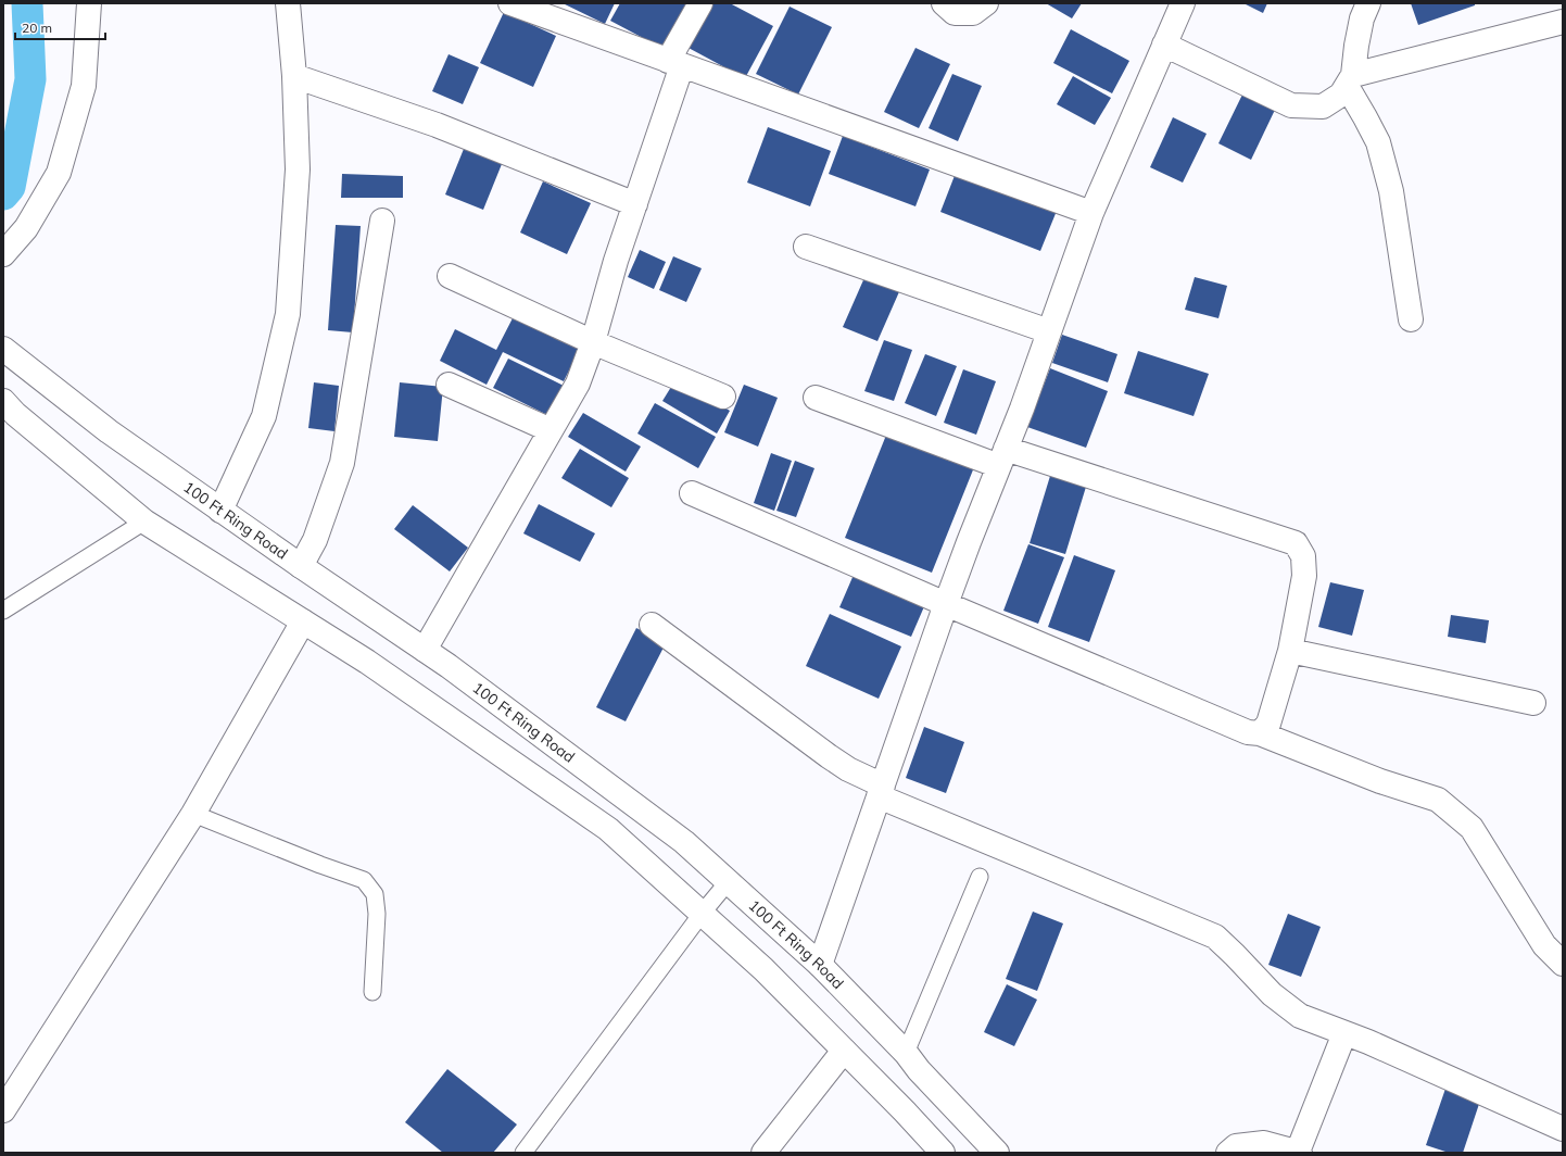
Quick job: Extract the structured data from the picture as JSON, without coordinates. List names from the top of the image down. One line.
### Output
{"streets":{"street":["100 Ft Ring Road"]},"scale_bar":"20 m"}
